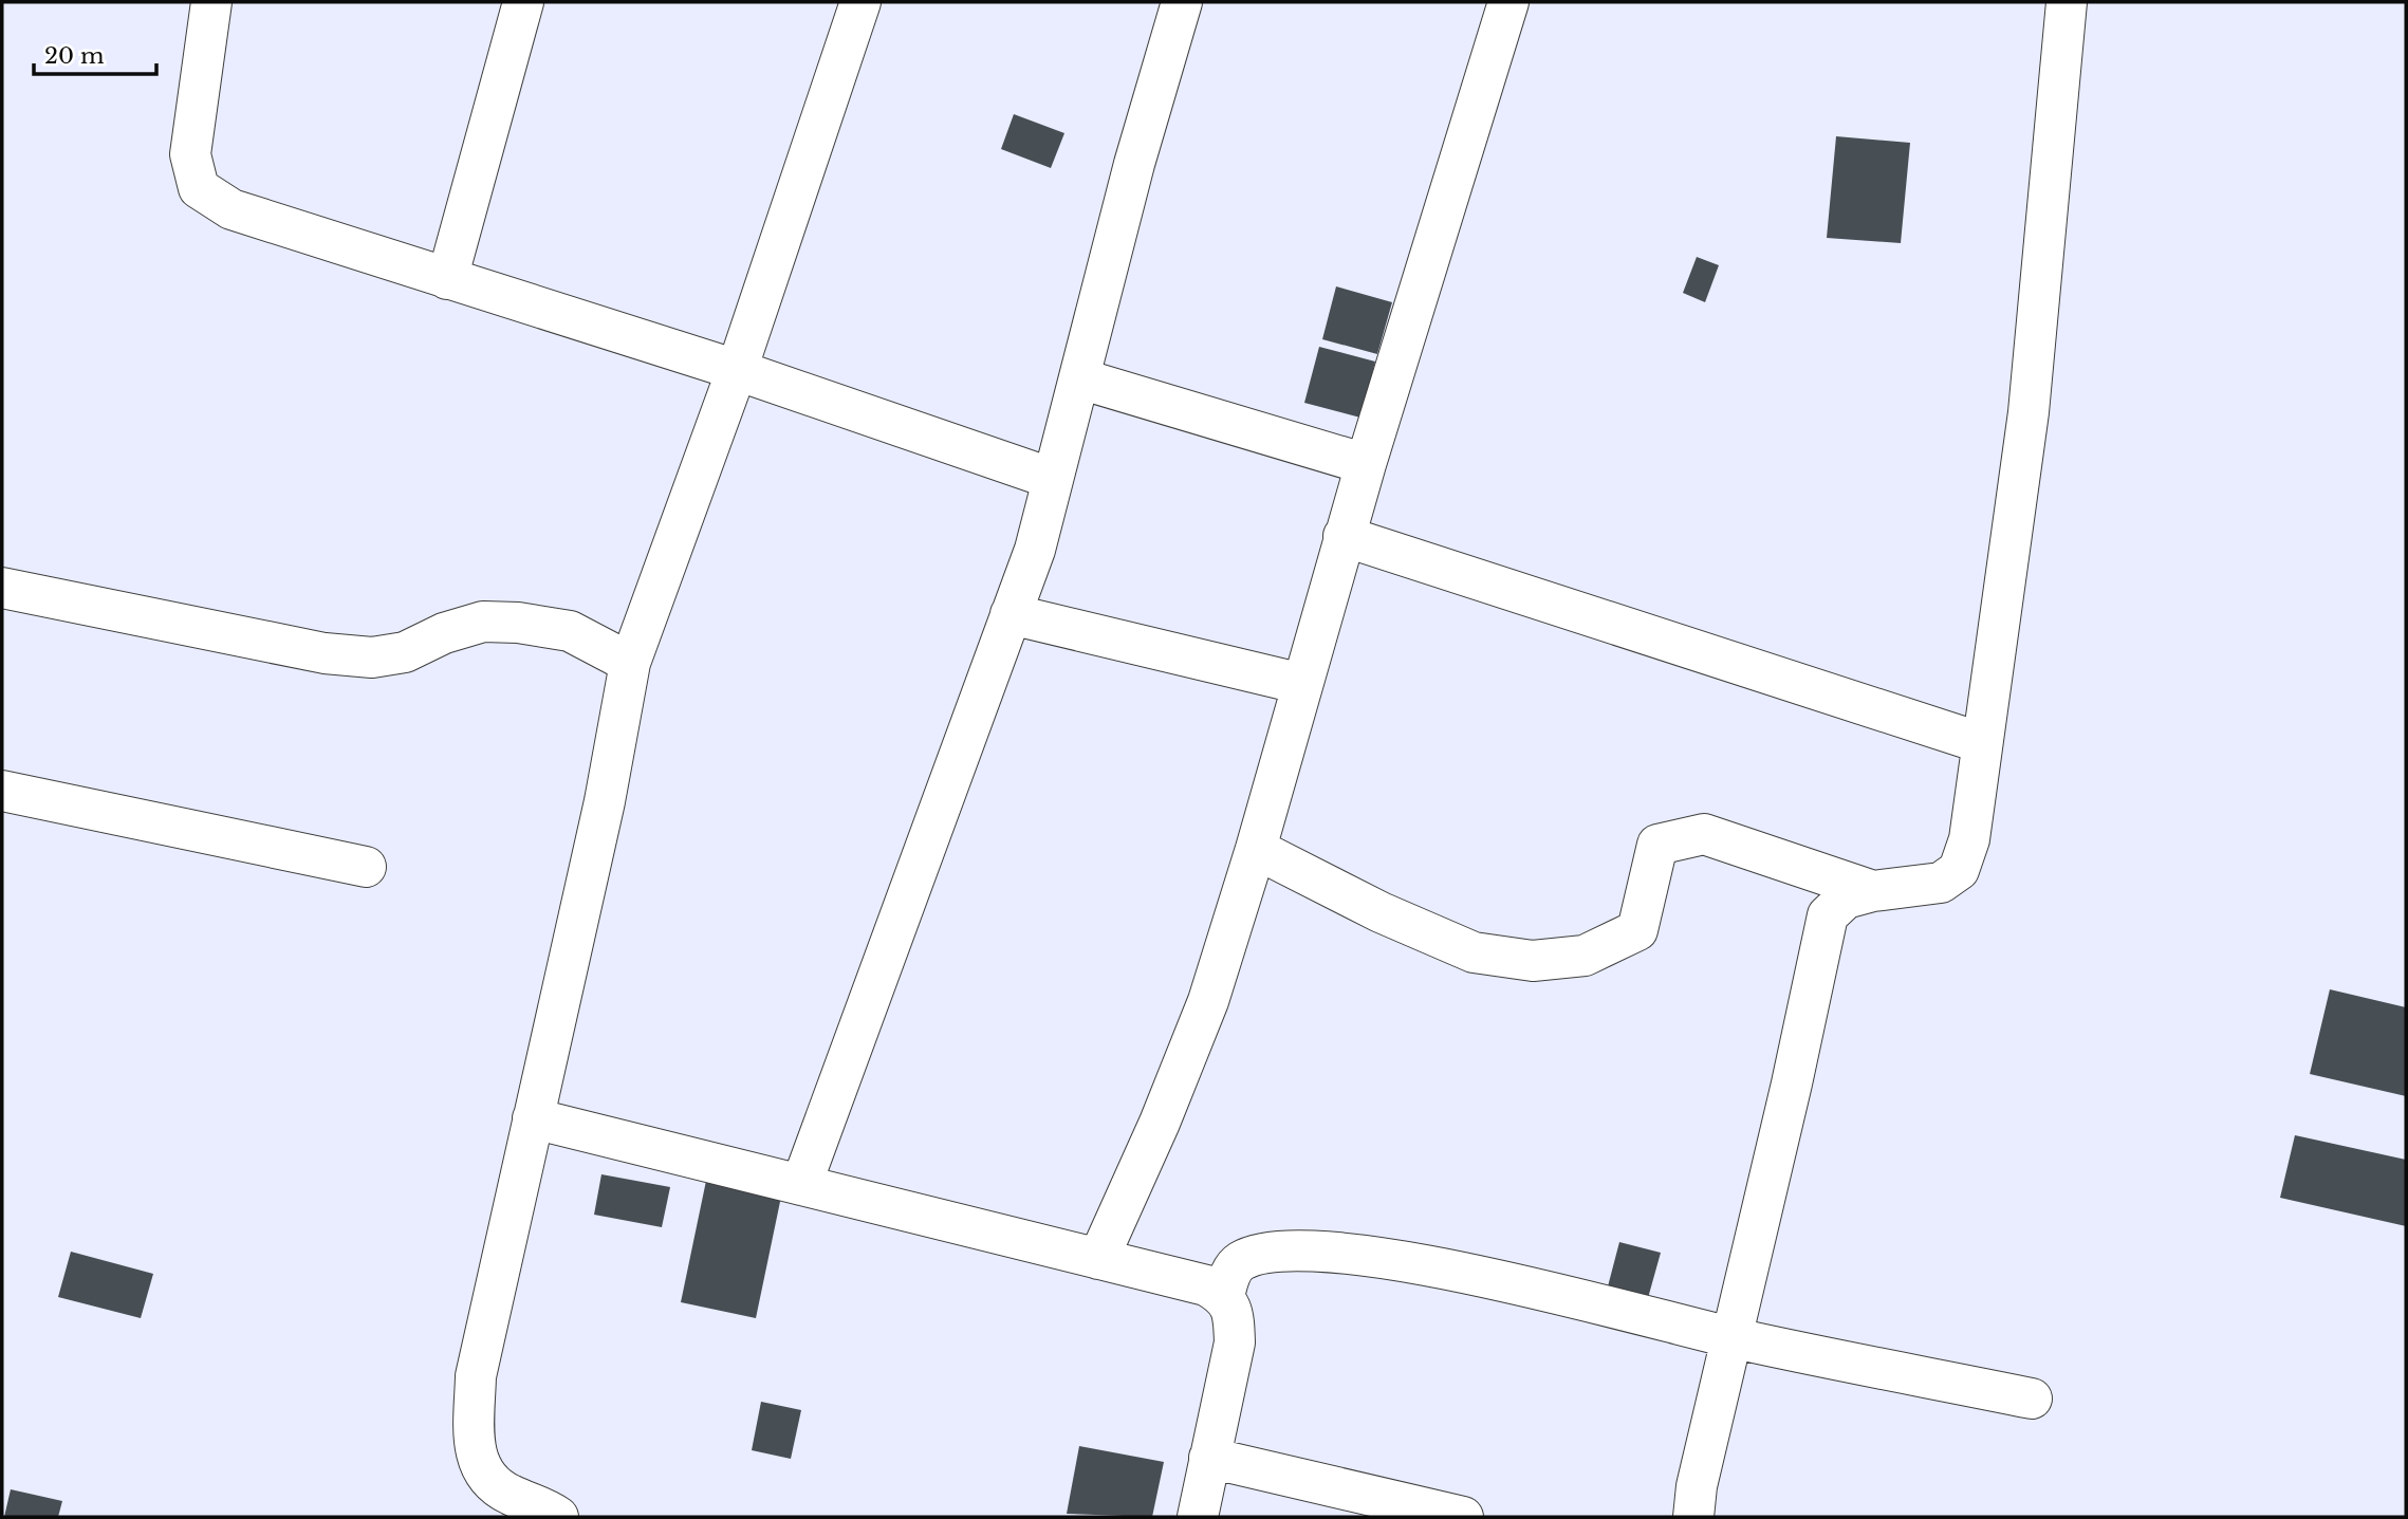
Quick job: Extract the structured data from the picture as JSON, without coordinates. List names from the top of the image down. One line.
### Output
{"scale_bar":"20 m"}
